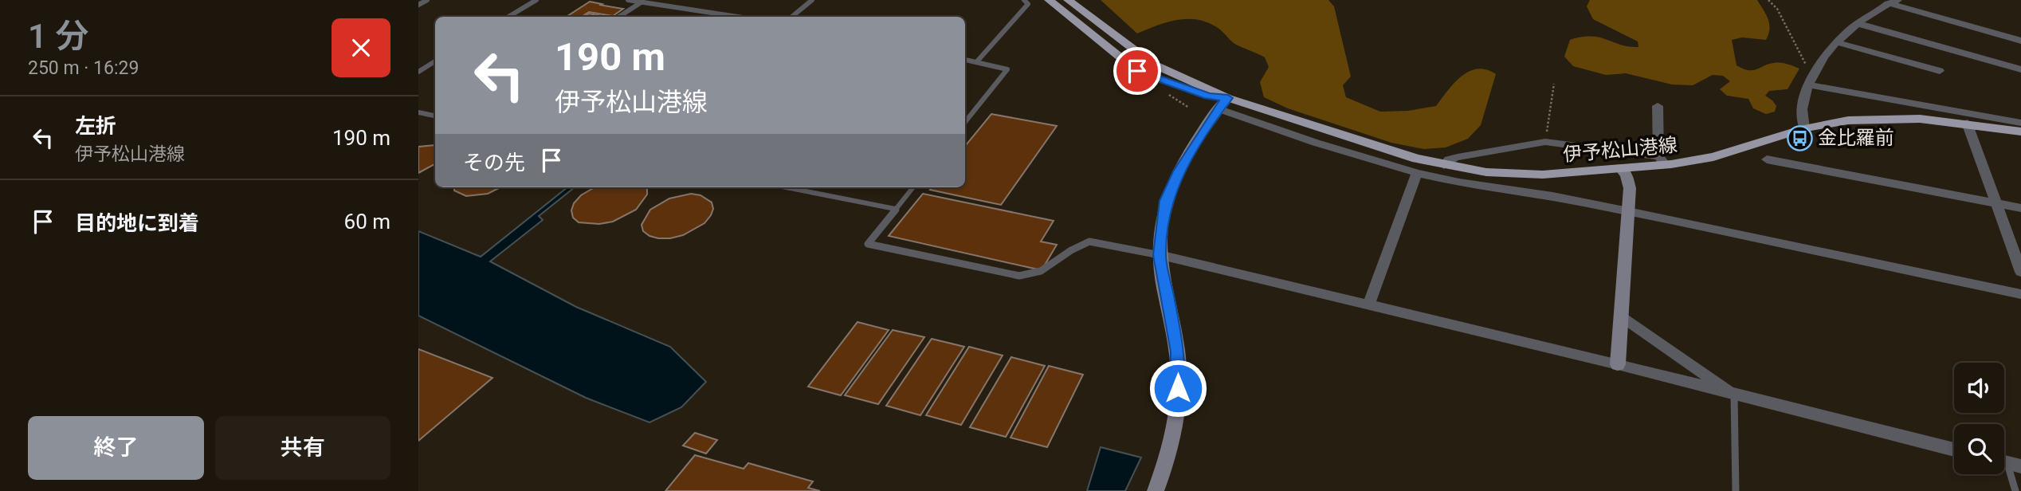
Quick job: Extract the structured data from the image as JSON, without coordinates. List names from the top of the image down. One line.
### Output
{"streets":{"main road":["伊予松山港線"]},"places":{"bus stop":["金比羅前"]},"page":{"heading":["1 分","250 m · 16:29"],"turn":["190 m","伊予松山港線"],"list":[{"name":"左折","note":"伊予松山港線","value":"190 m"},{"name":"目的地に到着","value":"60 m"}],"then":"その先","buttons":["終了","共有"]}}
